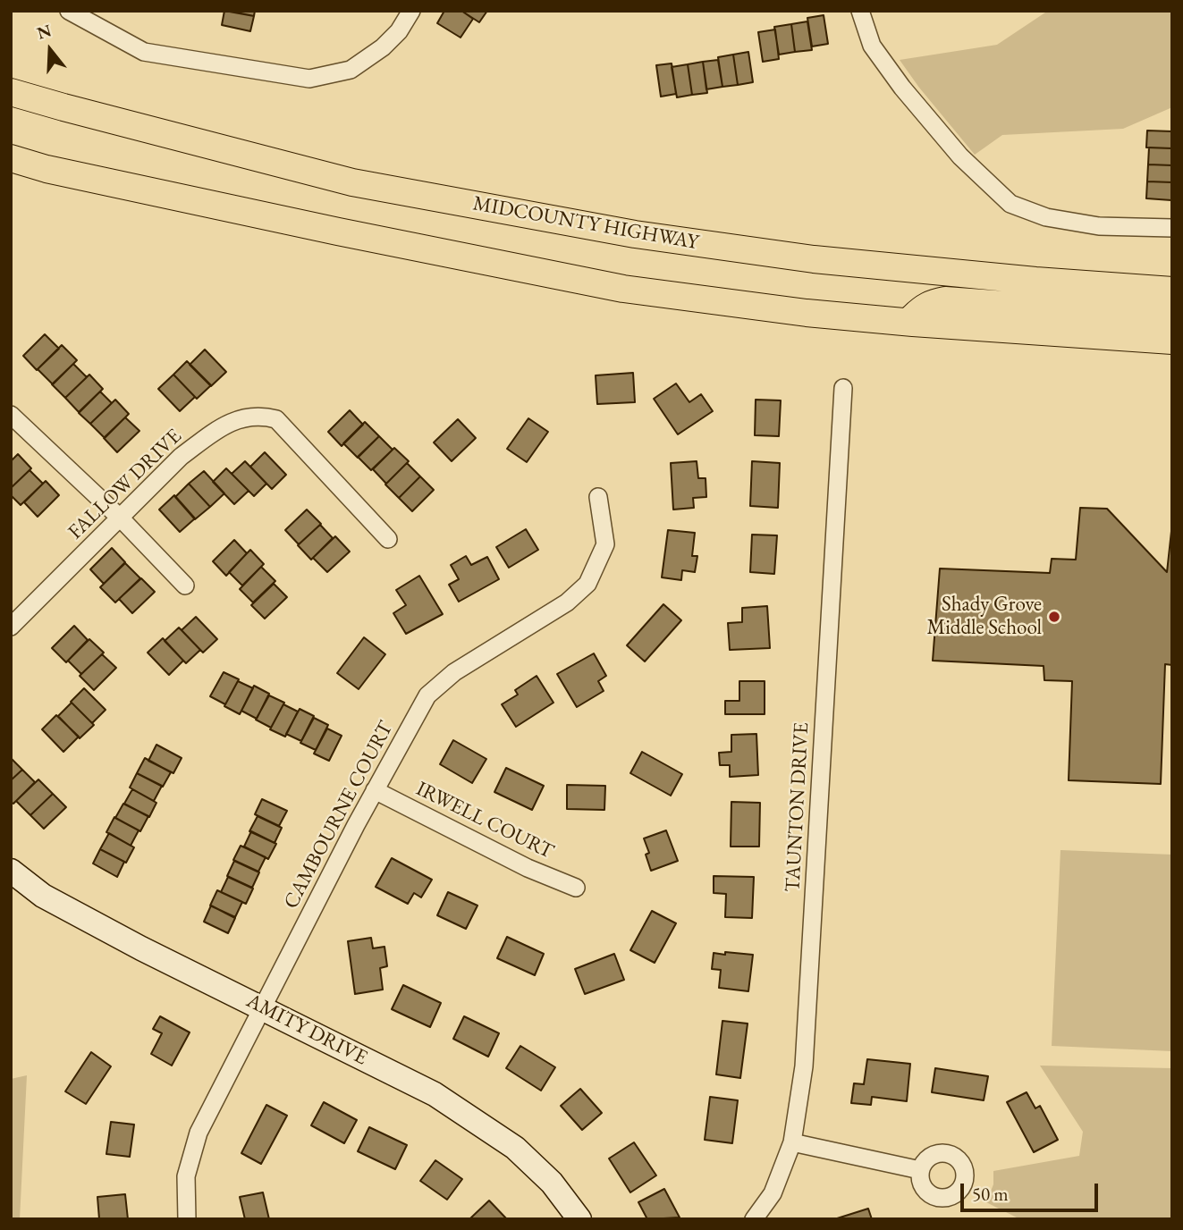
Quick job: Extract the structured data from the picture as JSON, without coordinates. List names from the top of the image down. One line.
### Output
{"streets":{"main road":["MIDCOUNTY HIGHWAY"],"street":["FALLOW DRIVE","TAUNTON DRIVE","CAMBOURNE COURT","IRWELL COURT","AMITY DRIVE"]},"crossings":[["CAMBOURNE COURT","IRWELL COURT"],["CAMBOURNE COURT","AMITY DRIVE"]],"places":["Shady Grove Middle School"],"scale_bar":"50 m","north":"top"}
